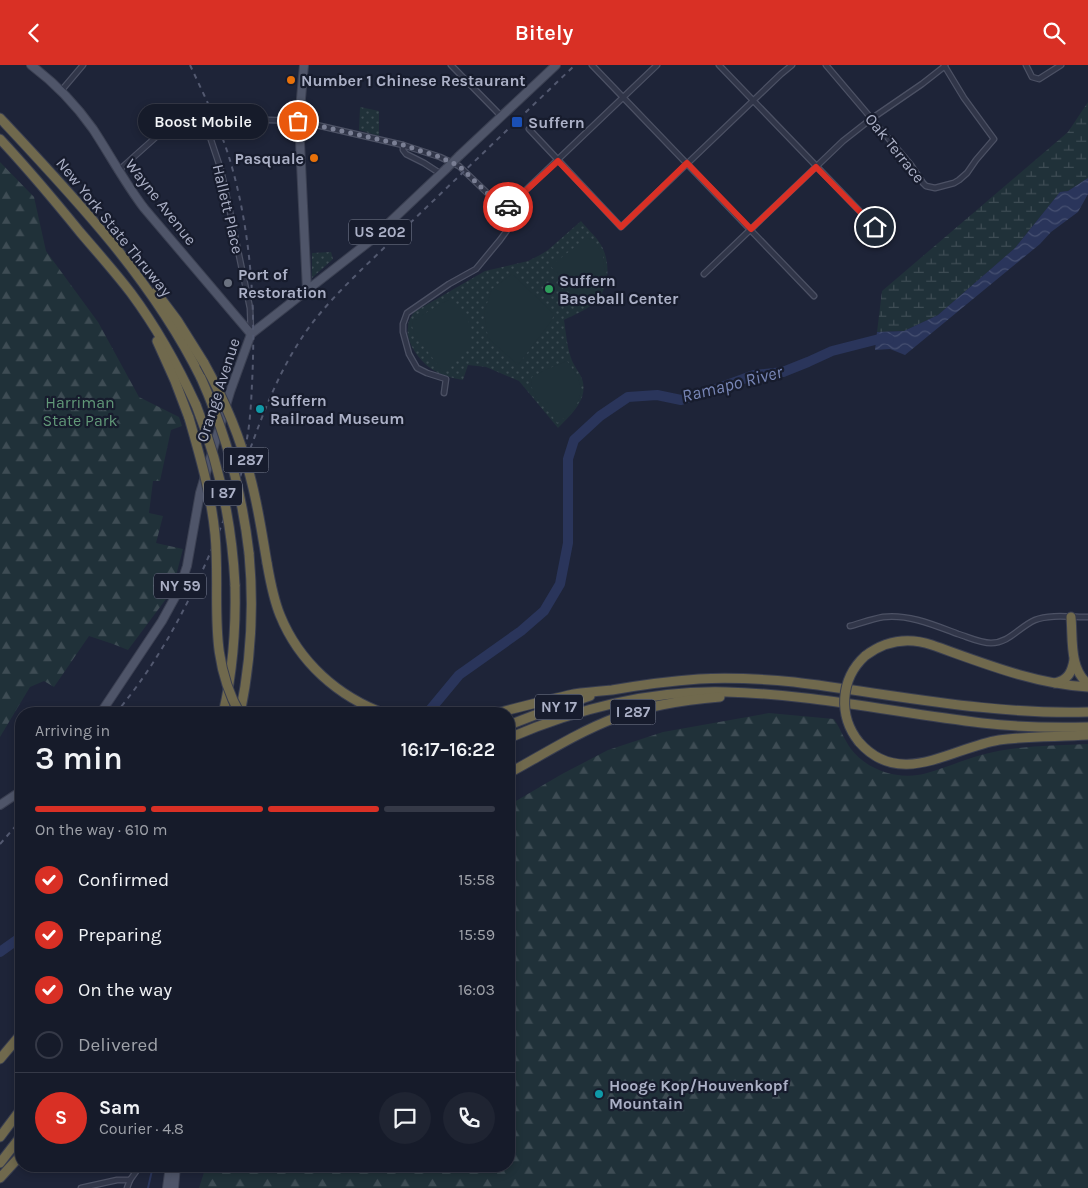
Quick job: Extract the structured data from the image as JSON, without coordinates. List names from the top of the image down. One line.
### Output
{"streets":{"highway":["New York State Thruway","I 287","I 87","NY 17"],"main road":["Wayne Avenue","US 202","Orange Avenue","NY 59"],"street":["Oak Terrace","Hallett Place"]},"crossings":[["Wayne Avenue","Hallett Place"],["Wayne Avenue","Orange Avenue"],["Hallett Place","Orange Avenue"],["New York State Thruway","I 287"],["I 287","NY 17"]],"water":["Ramapo River"],"parks":["Harriman State Park"],"places":{"other":["Number 1 Chinese Restaurant","Boost Mobile","Pasquale","Port of Restoration","Suffern Baseball Center","Suffern Railroad Museum","Hooge Kop/Houvenkopf Mountain"],"transit":["Suffern"]},"page":{"header":"Bitely","bubble":"Boost Mobile","heading":["3 min","Arriving in","16:17–16:22"],"panel":["Sam","Courier · 4.8"],"bar":"On the way · 610 m","list":[["Confirmed","15:58"],["Preparing","15:59"],["On the way","16:03"],"Delivered"],"round":"S"}}
